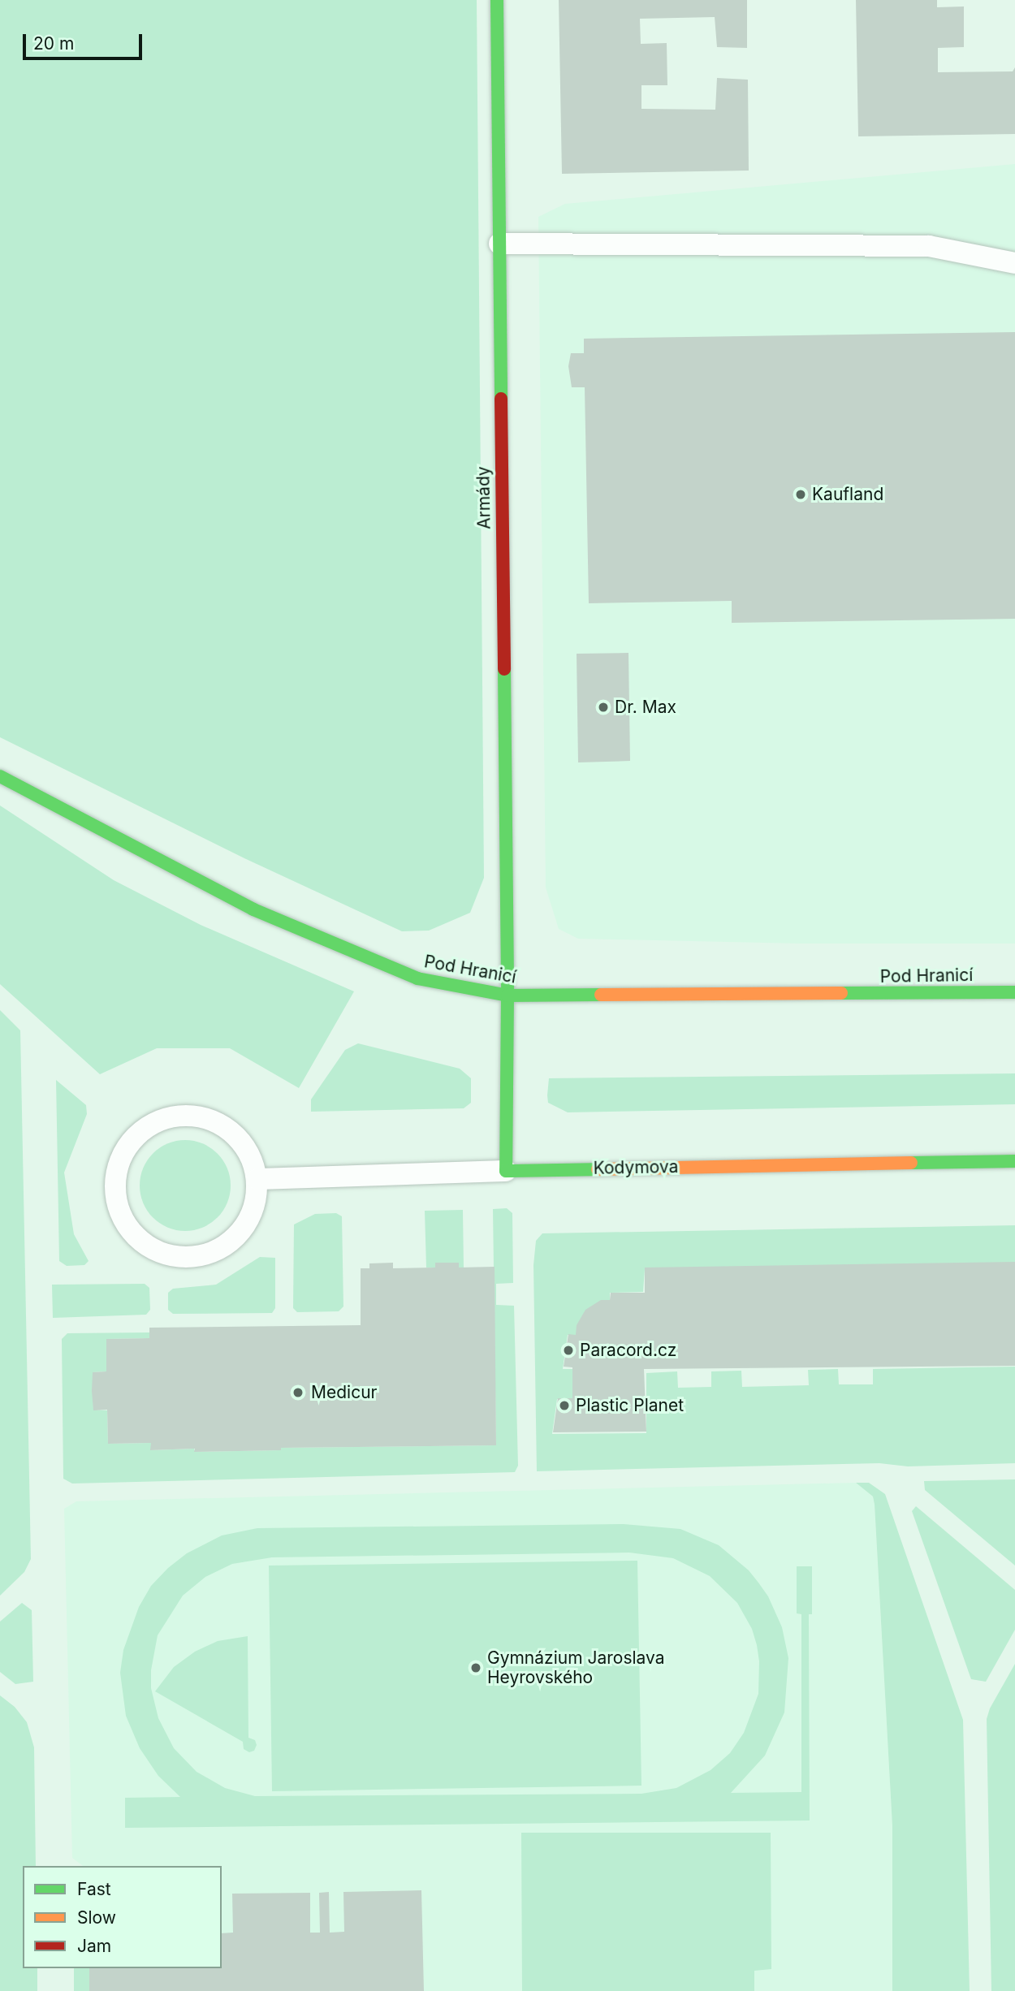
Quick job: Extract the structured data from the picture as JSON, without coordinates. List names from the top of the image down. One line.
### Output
{"streets":{"street":["Armády","Pod Hranicí","Kodymova"]},"crossings":[["Armády","Pod Hranicí"],["Armády","Kodymova"]],"places":["Kaufland","Dr. Max","Paracord.cz","Medicur","Plastic Planet","Gymnázium Jaroslava Heyrovského"],"legend":["Fast","Slow","Jam"],"scale_bar":"20 m"}
